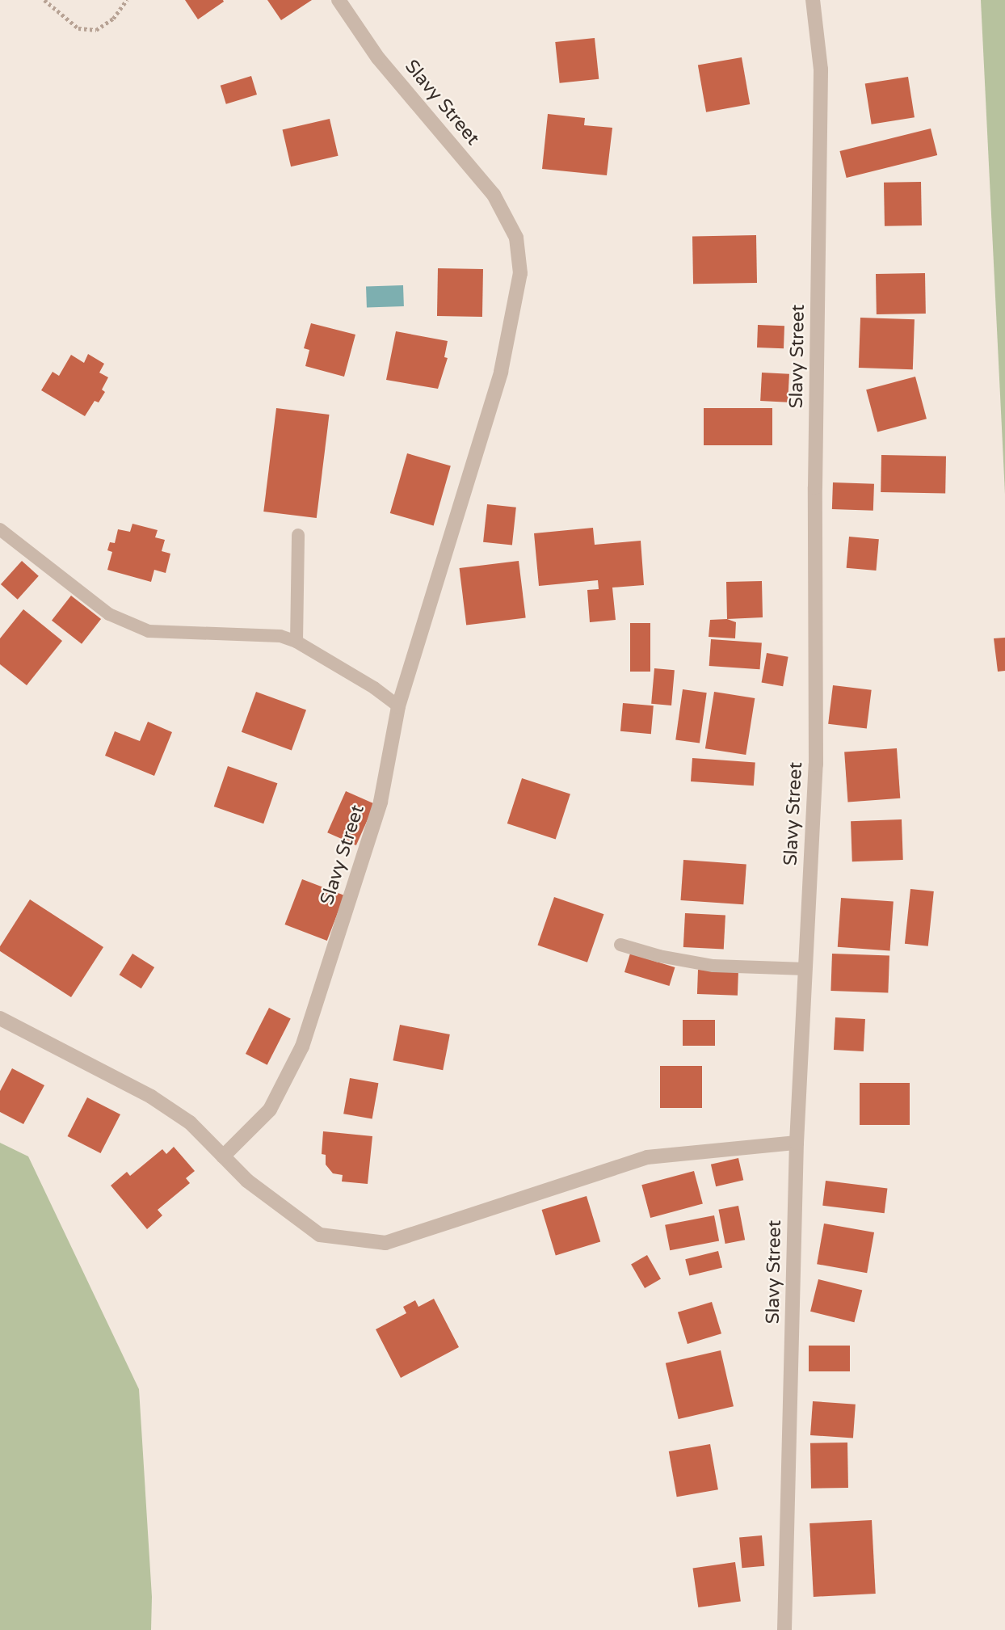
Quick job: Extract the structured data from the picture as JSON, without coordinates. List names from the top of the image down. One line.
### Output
{"streets":{"street":["Slavy Street"]}}
